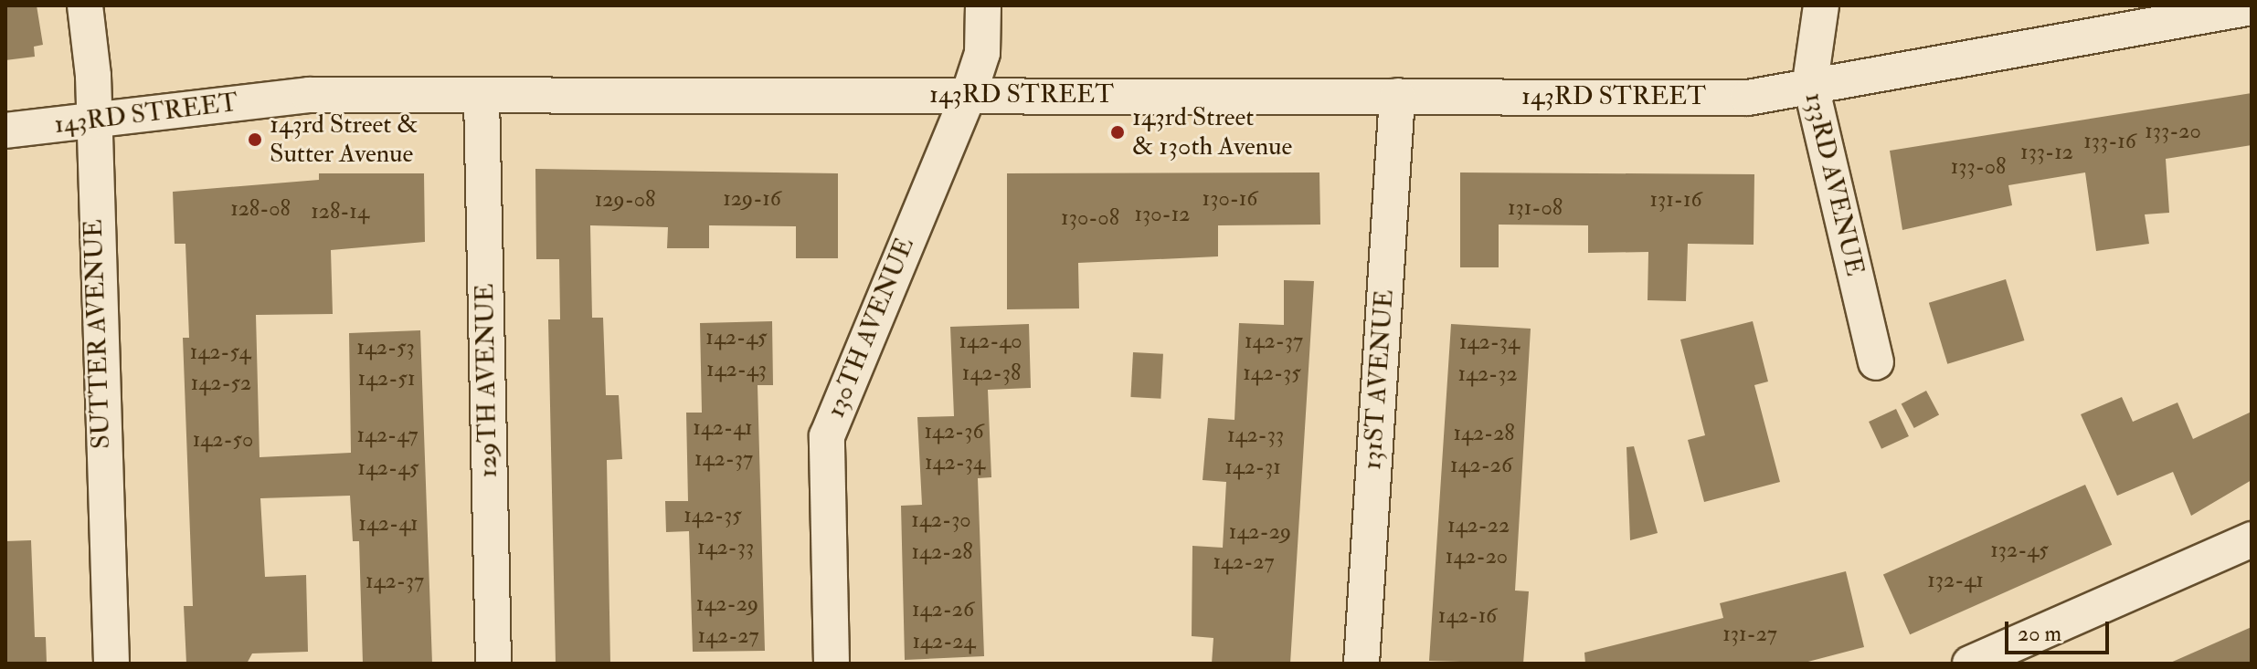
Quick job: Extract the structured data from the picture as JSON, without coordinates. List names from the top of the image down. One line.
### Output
{"streets":{"street":["143RD STREET","133RD AVENUE","130TH AVENUE","SUTTER AVENUE","131ST AVENUE","129TH AVENUE"]},"crossings":[["143RD STREET","133RD AVENUE"],["143RD STREET","130TH AVENUE"],["143RD STREET","SUTTER AVENUE"],["143RD STREET","131ST AVENUE"],["143RD STREET","129TH AVENUE"]],"places":["143rd Street & 130th Avenue","143rd Street & Sutter Avenue"],"house_numbers":["133-20","133-16","133-12","133-08","129-16","130-16","129-08","131-16","131-08","128-08","128-14","130-12","130-08","142-45","142-40","142-37","142-34","142-53","142-54","142-43","142-38","142-35","142-32","142-51","142-52","142-41","142-36","142-28","142-47","142-33","142-50","142-37","142-34","142-26","142-31","142-45","142-35","142-30","142-41","142-22","142-29","142-33","132-45","142-28","142-20","142-27","132-41","142-37","142-29","142-26","142-16","131-27","142-27","142-24"],"scale_bar":"20 m"}
